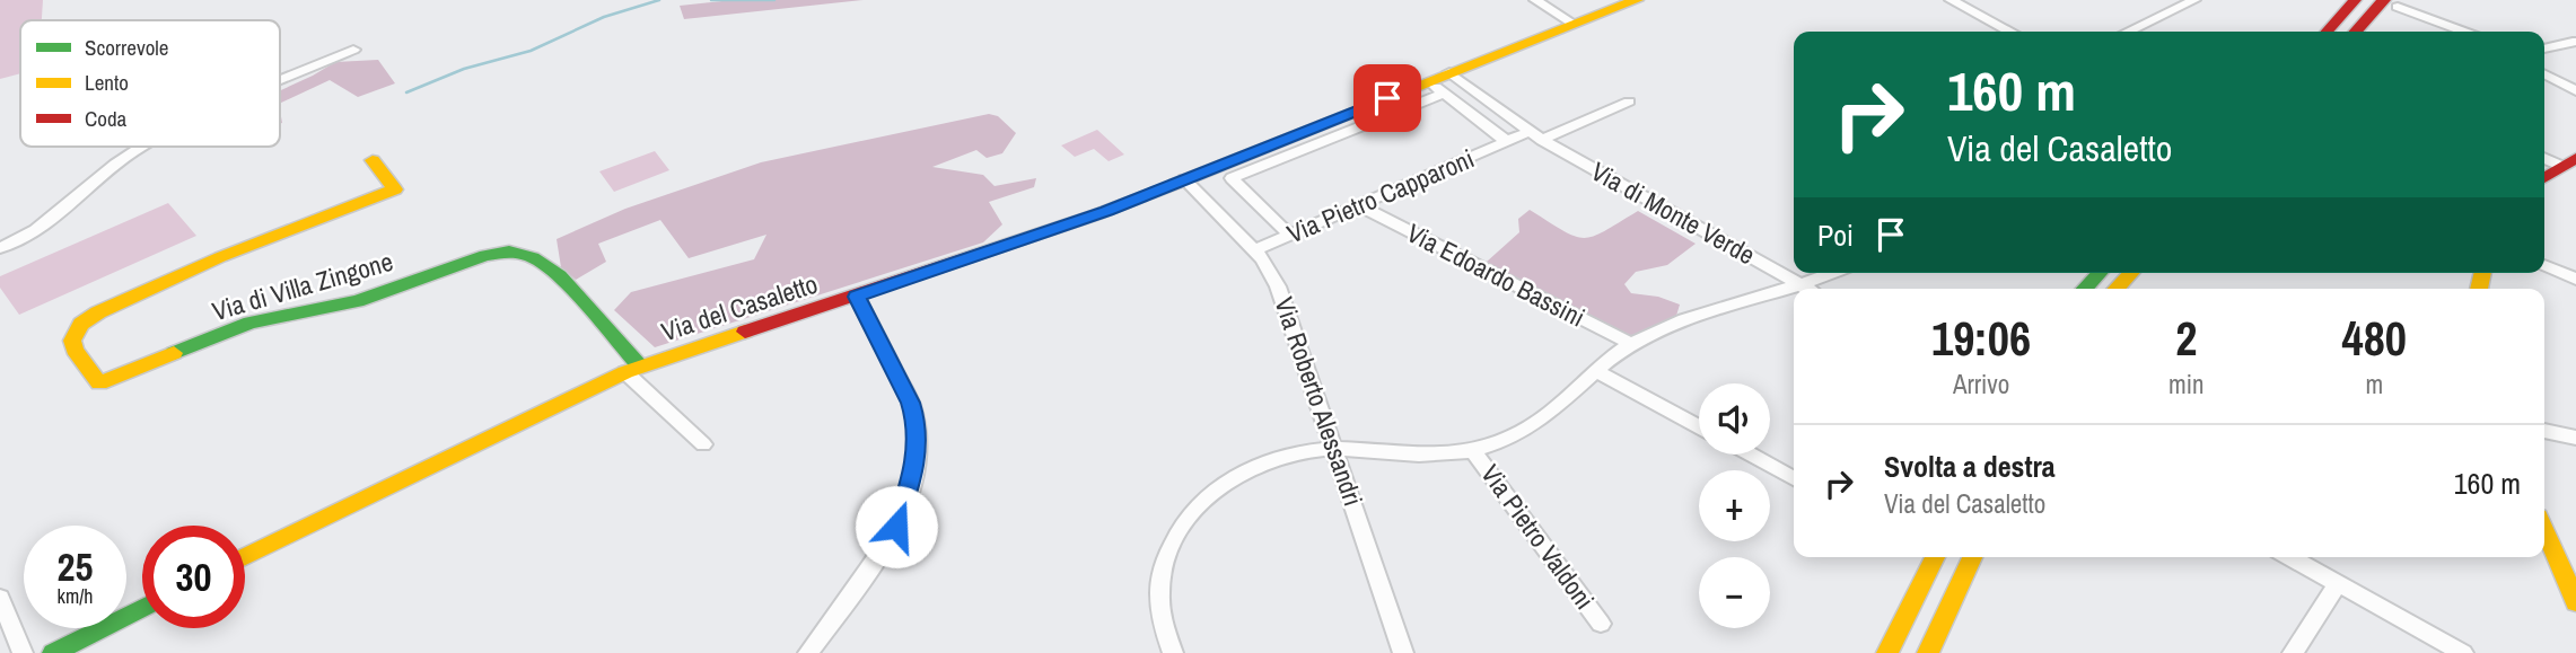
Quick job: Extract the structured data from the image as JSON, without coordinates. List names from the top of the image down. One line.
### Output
{"streets":{"street":["Via Pietro Capparoni","Via di Monte Verde","Via Edoardo Bassini","Via di Villa Zingone","Via del Casaletto","Via Roberto Alessandri","Via Pietro Valdoni"]},"crossings":[["Via Pietro Capparoni","Via di Monte Verde"],["Via Pietro Capparoni","Via Edoardo Bassini"],["Via Pietro Capparoni","Via Roberto Alessandri"],["Via di Monte Verde","Via del Casaletto"],["Via di Villa Zingone","Via del Casaletto"],["Via del Casaletto","Via Roberto Alessandri"]],"legend":["Scorrevole","Lento","Coda"],"page":{"turn":["160 m","Via del Casaletto"],"then":"Poi","eta":["19:06","Arrivo","2","min","480","m"],"map_buttons":["+","−"],"list":[{"name":"Svolta a destra","note":"Via del Casaletto","value":"160 m"}],"speed":"25 km/h","limit":"30"}}
